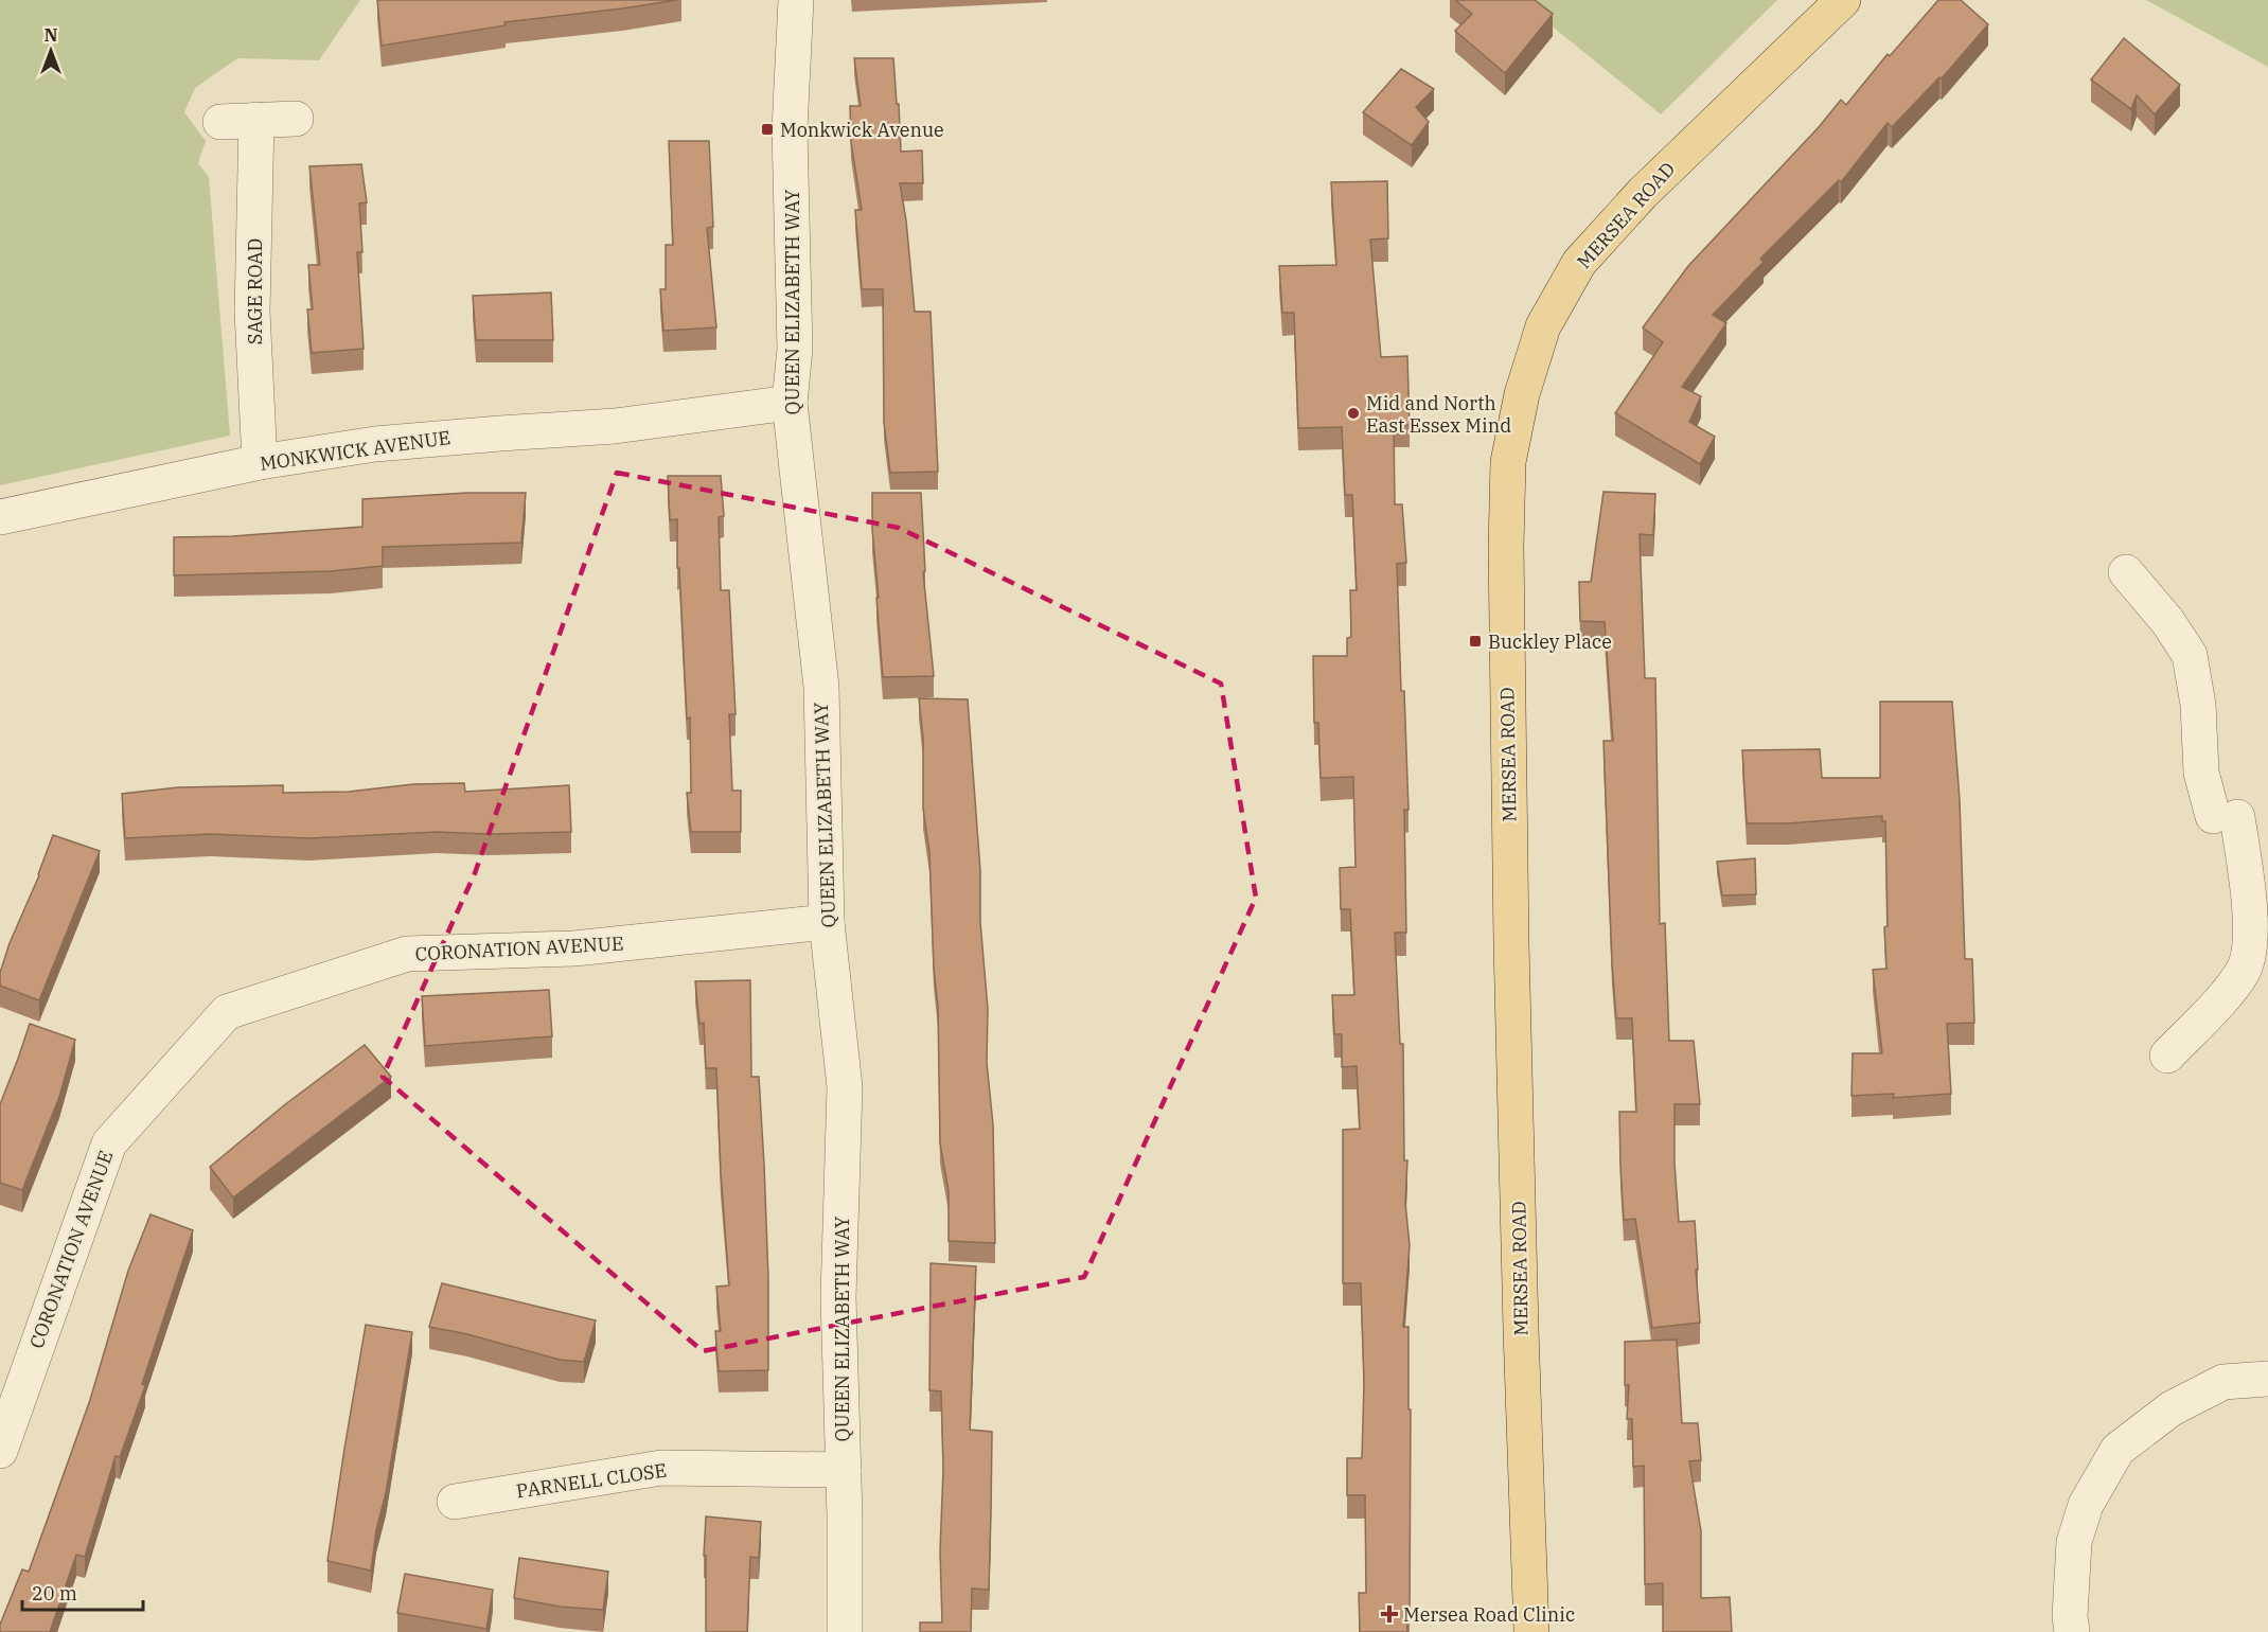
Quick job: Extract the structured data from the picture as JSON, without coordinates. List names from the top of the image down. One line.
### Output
{"streets":{"main road":["MERSEA ROAD"],"street":["SAGE ROAD","QUEEN ELIZABETH WAY","MONKWICK AVENUE","CORONATION AVENUE","PARNELL CLOSE"]},"crossings":[["SAGE ROAD","MONKWICK AVENUE"],["QUEEN ELIZABETH WAY","MONKWICK AVENUE"],["QUEEN ELIZABETH WAY","CORONATION AVENUE"],["QUEEN ELIZABETH WAY","PARNELL CLOSE"]],"places":{"transit":["Monkwick Avenue","Buckley Place"],"other":["Mid and North East Essex Mind"],"health":["Mersea Road Clinic"]},"scale_bar":"20 m","north":"top"}
